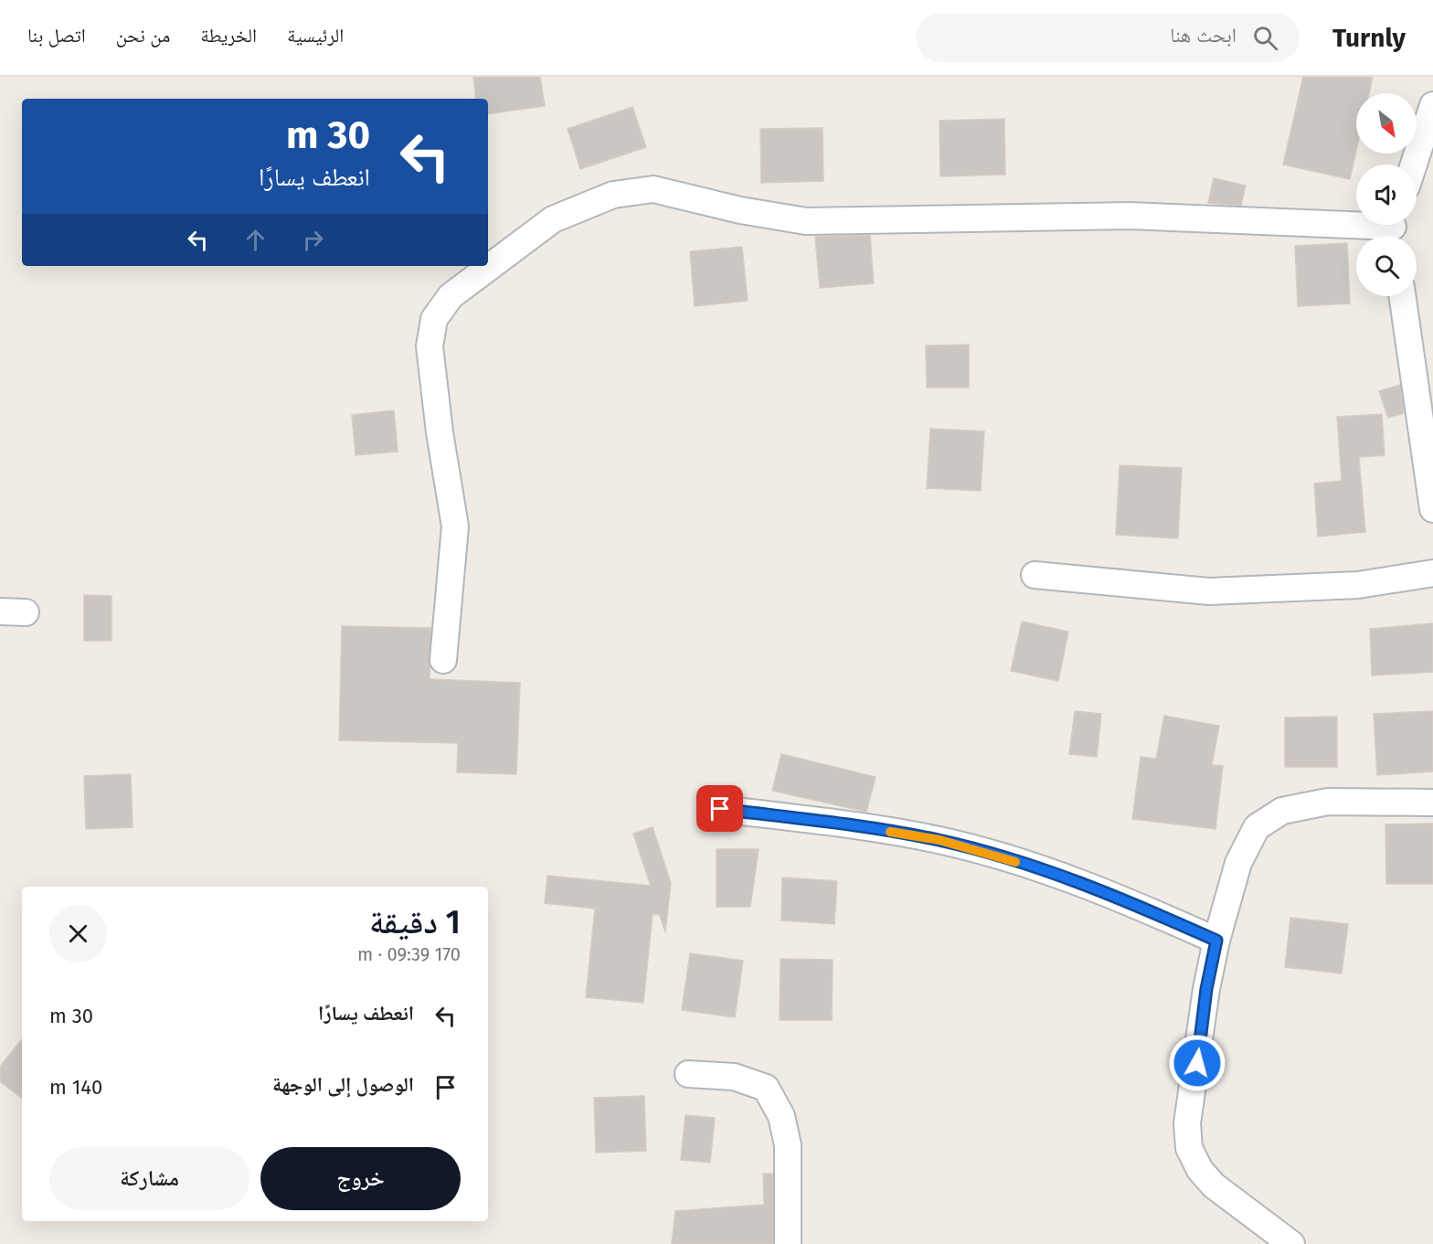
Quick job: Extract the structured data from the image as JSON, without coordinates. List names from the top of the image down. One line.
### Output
{"north":"bottom right","page":{"header":"Turnly","search":"ابحث هنا","nav":["الرئيسية","الخريطة","من نحن","اتصل بنا"],"turn":["30 m","انعطف يسارًا"],"heading":["1 دقيقة","170 m · 09:39"],"list":[{"name":"انعطف يسارًا","value":"30 m"},{"name":"الوصول إلى الوجهة","value":"140 m"}],"buttons":["خروج","مشاركة"]}}
